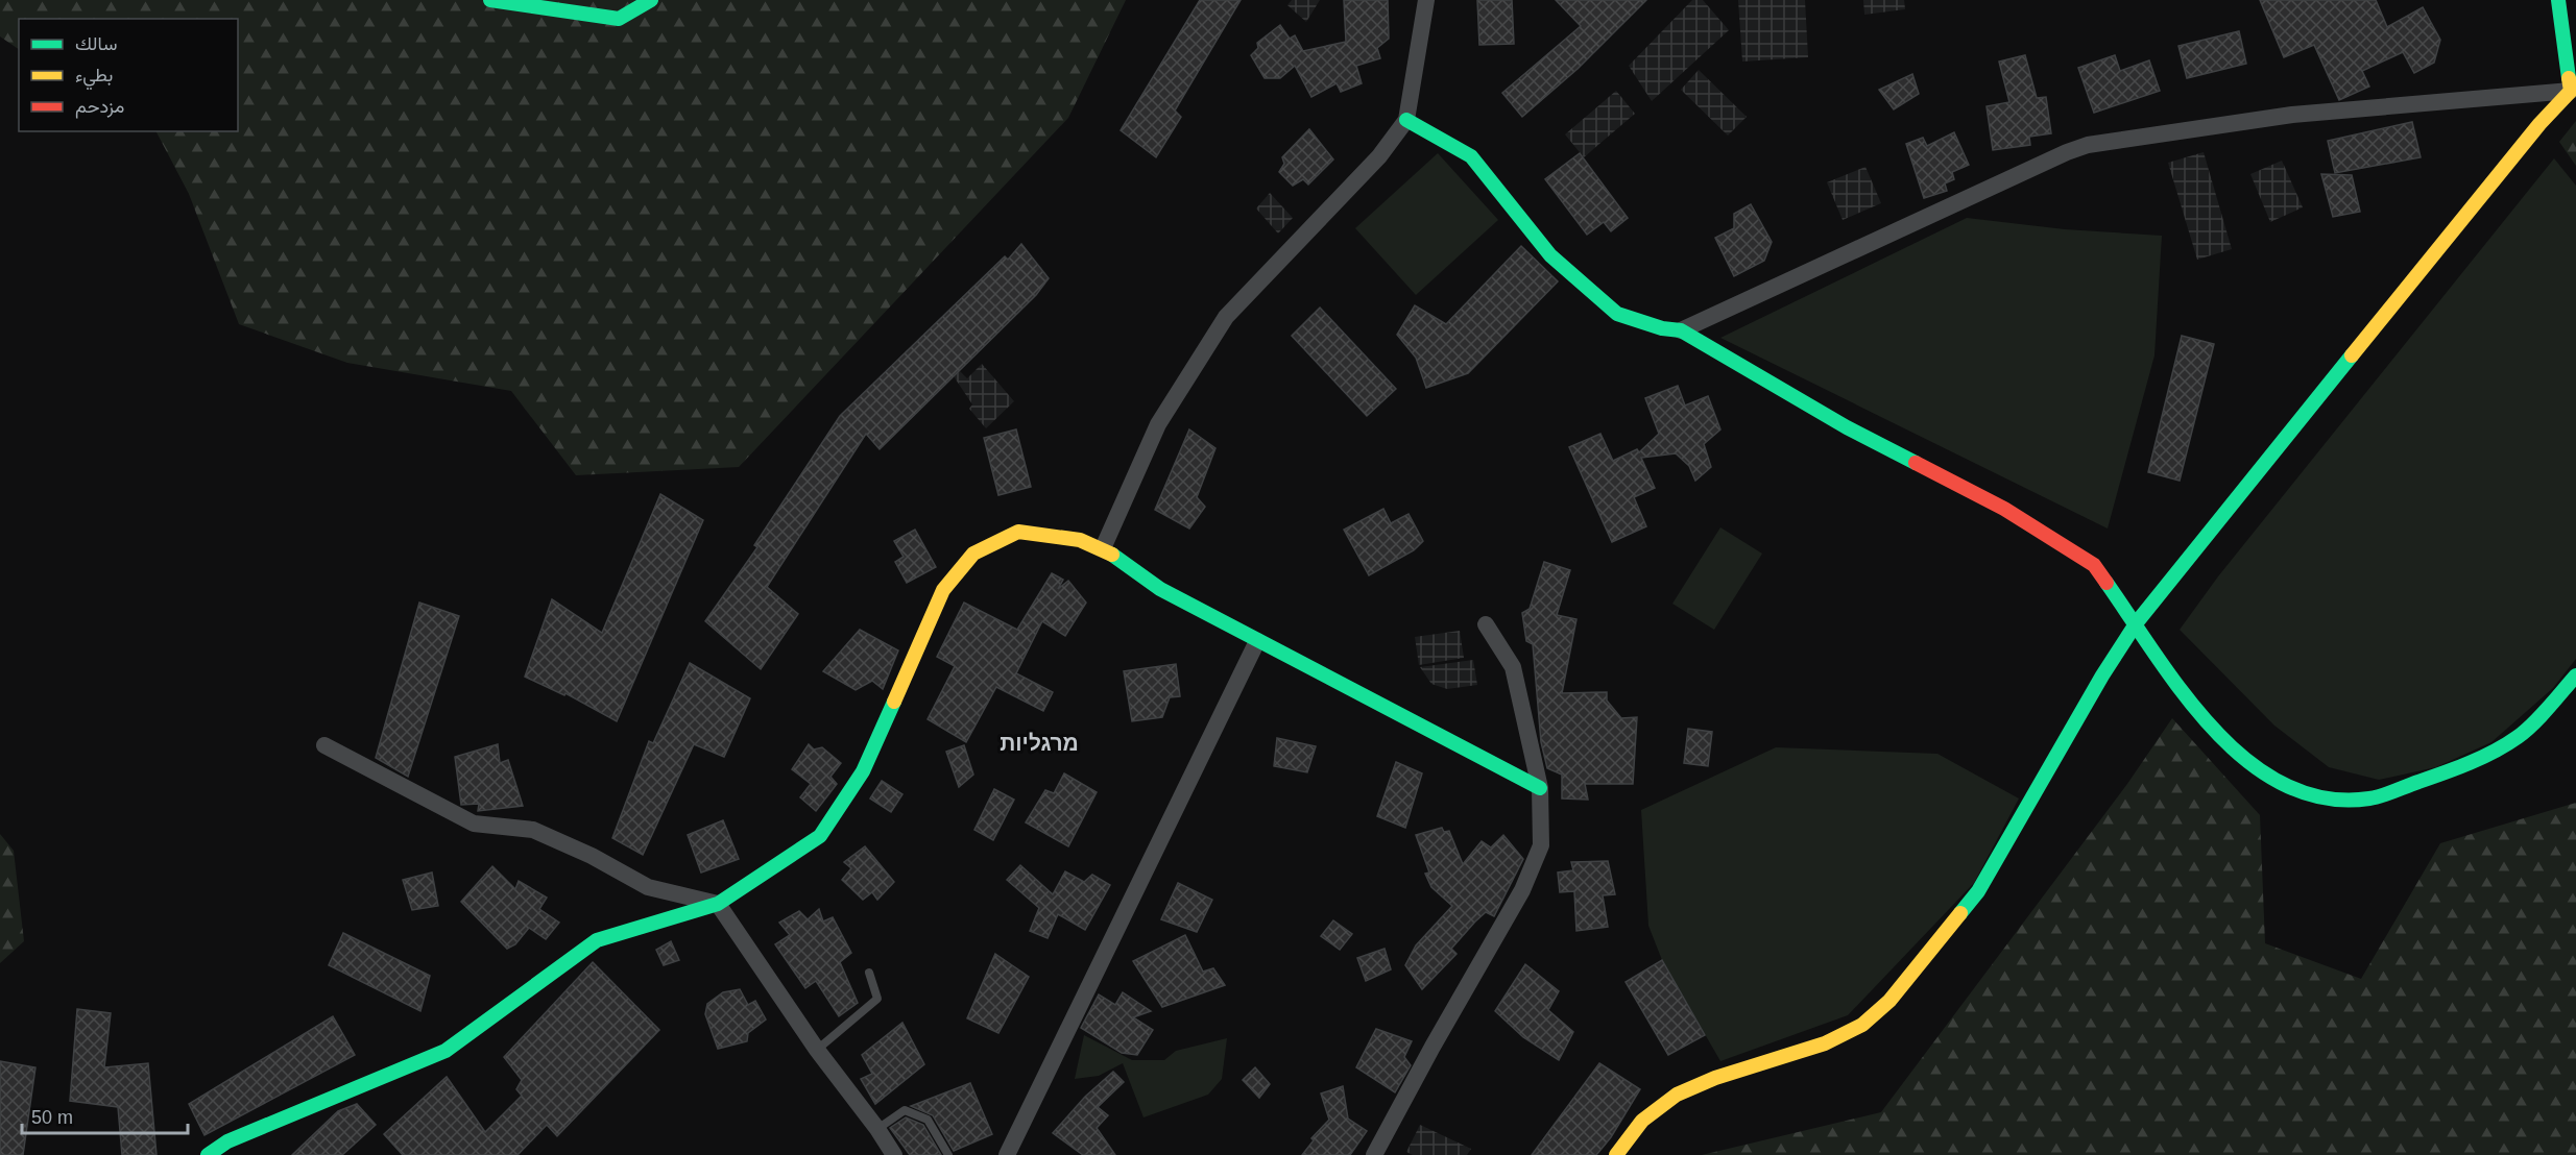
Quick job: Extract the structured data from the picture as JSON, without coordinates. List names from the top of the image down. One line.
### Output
{"districts":["מרגליות"],"legend":["سالك","بطيء","مزدحم"],"scale_bar":"50 m"}
